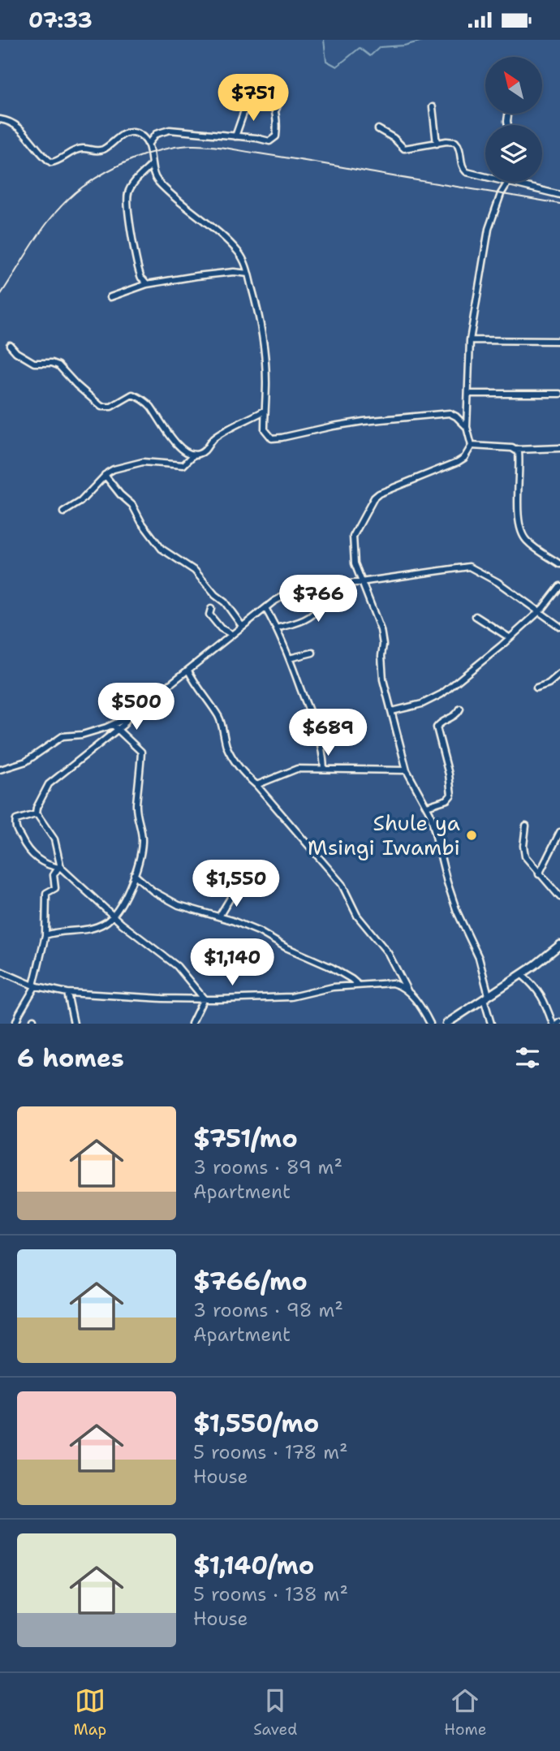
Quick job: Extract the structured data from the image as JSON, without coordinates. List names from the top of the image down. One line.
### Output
{"places":["Shule ya Msingi Iwambi"],"north":"top left","page":{"status":"07:33","price":["$751","$766","$500","$689","$1,550","$1,140"],"heading":"6 homes","list":[{"name":"$751/mo","note":"3 rooms · 89 m² · Apartment"},{"name":"$766/mo","note":"3 rooms · 98 m² · Apartment"},{"name":"$1,550/mo","note":"5 rooms · 178 m² · House"},{"name":"$1,140/mo","note":"5 rooms · 138 m² · House"}],"tabs":["Map","Saved","Home"]}}
